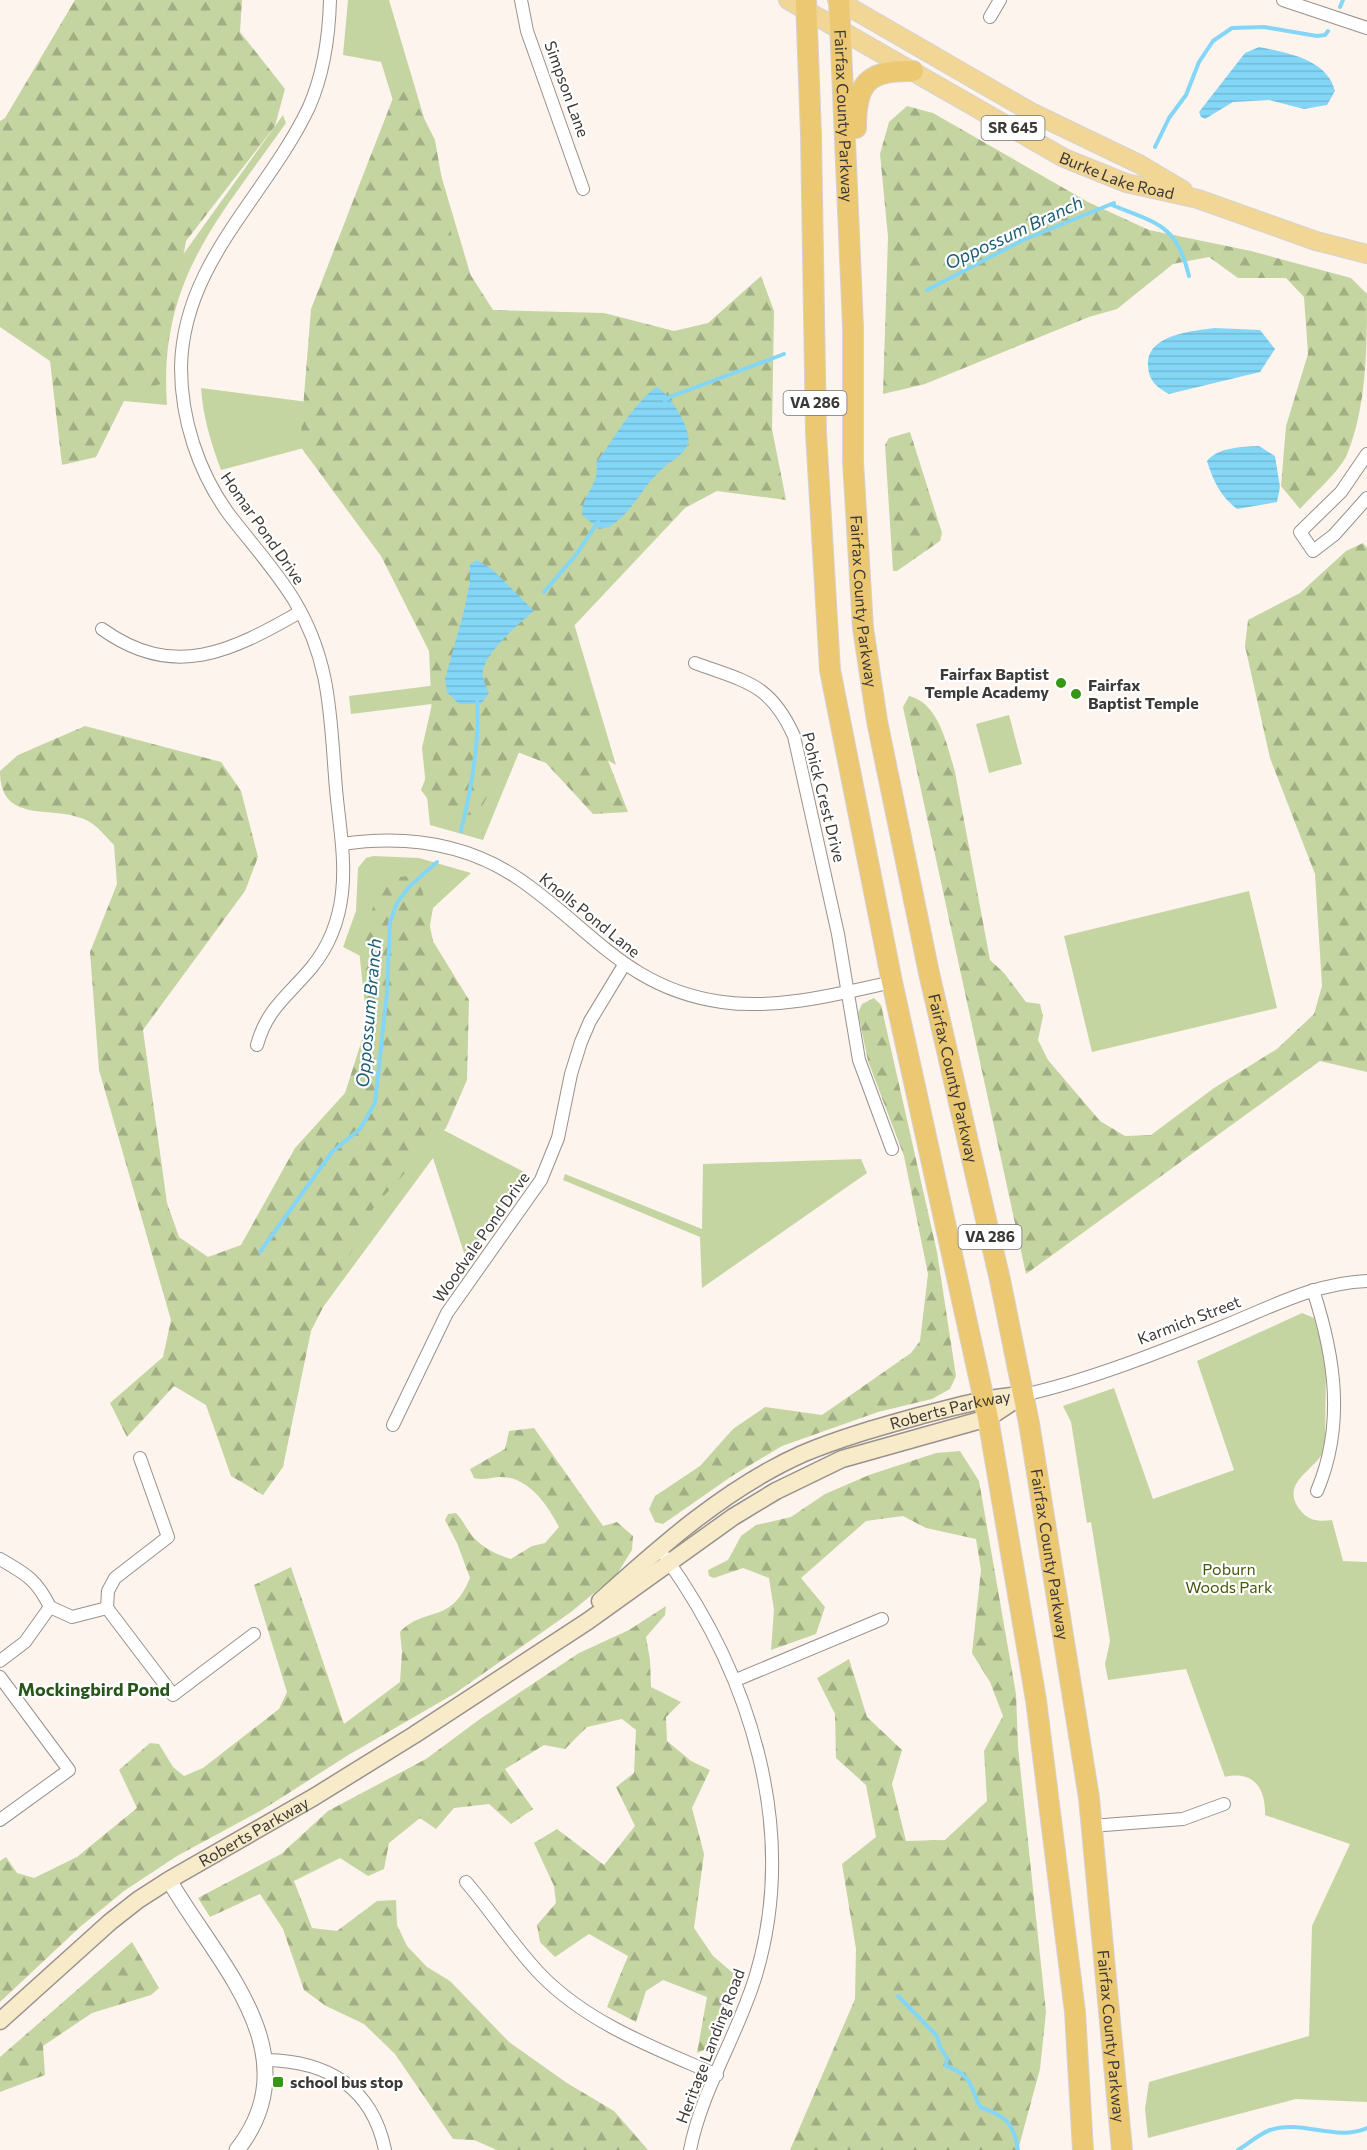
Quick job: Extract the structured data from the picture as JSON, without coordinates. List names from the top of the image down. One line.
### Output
{"streets":{"highway":["Fairfax County Parkway","VA 286"],"main road":["SR 645","Burke Lake Road","Roberts Parkway"],"street":["Simpson Lane","Homar Pond Drive","Pohick Crest Drive","Knolls Pond Lane","Woodvale Pond Drive","Karmich Street","Heritage Landing Road"]},"crossings":[["Fairfax County Parkway","Burke Lake Road"],["Fairfax County Parkway","Knolls Pond Lane"],["Fairfax County Parkway","Karmich Street"],["Fairfax County Parkway","Roberts Parkway"],["Homar Pond Drive","Knolls Pond Lane"],["Pohick Crest Drive","Knolls Pond Lane"],["Knolls Pond Lane","Woodvale Pond Drive"],["Karmich Street","Roberts Parkway"],["Roberts Parkway","Heritage Landing Road"]],"districts":["Mockingbird Pond"],"water":["Oppossum Branch"],"parks":["Poburn Woods Park"],"places":{"other":["Fairfax Baptist Temple Academy","Fairfax Baptist Temple"],"transit":["school bus stop"]}}
